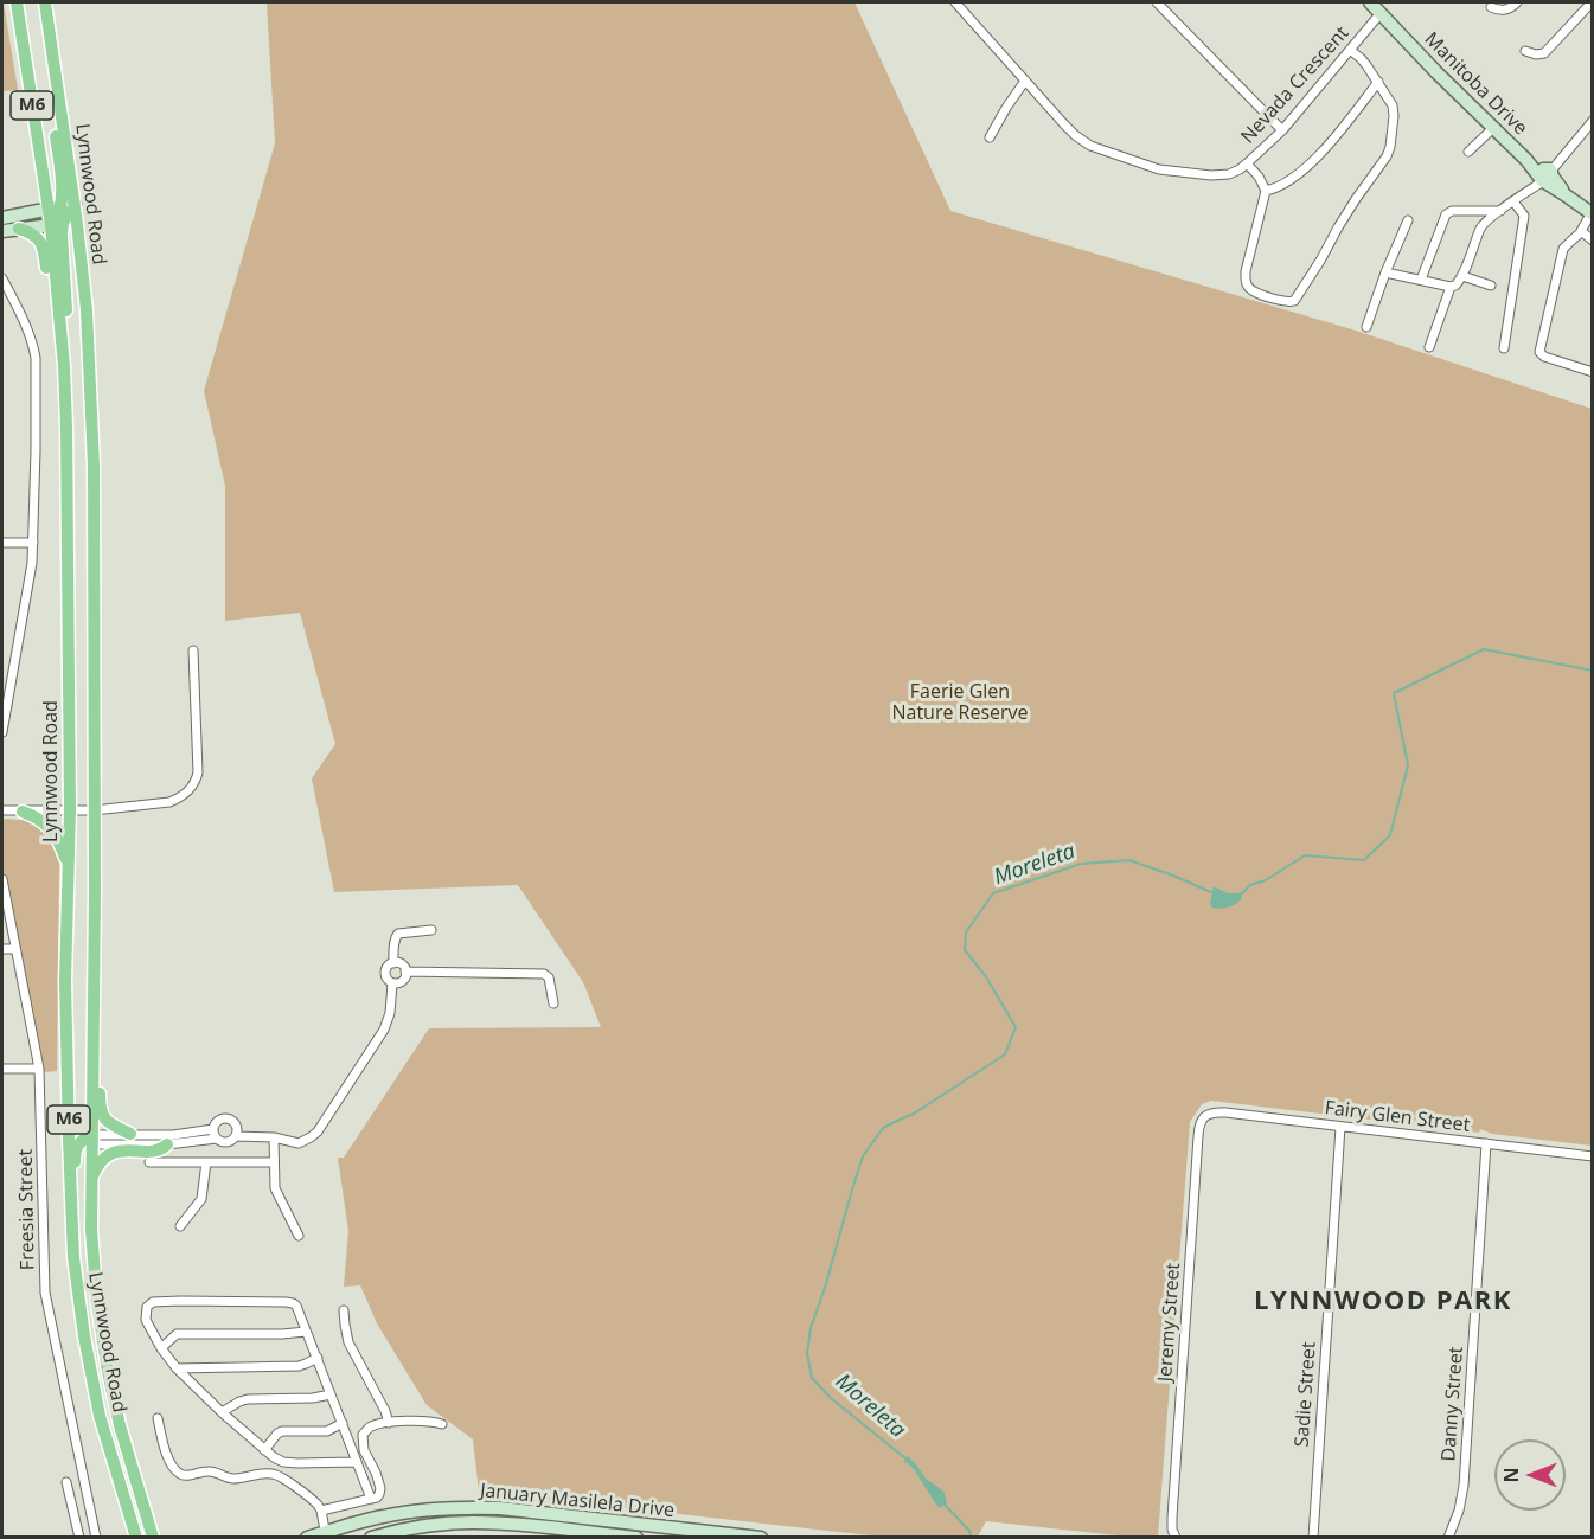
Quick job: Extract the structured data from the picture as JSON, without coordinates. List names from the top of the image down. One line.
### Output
{"streets":{"main road":["Manitoba Drive","M6","Lynnwood Road","January Masilela Drive"],"street":["Nevada Crescent","Fairy Glen Street","Freesia Street","Jeremy Street","Sadie Street","Danny Street"]},"crossings":[["Manitoba Drive","Nevada Crescent"],["Fairy Glen Street","Jeremy Street"],["Fairy Glen Street","Sadie Street"],["Fairy Glen Street","Danny Street"]],"districts":["LYNNWOOD PARK"],"water":["Moreleta"],"parks":["Faerie Glen Nature Reserve"],"north":"left"}
